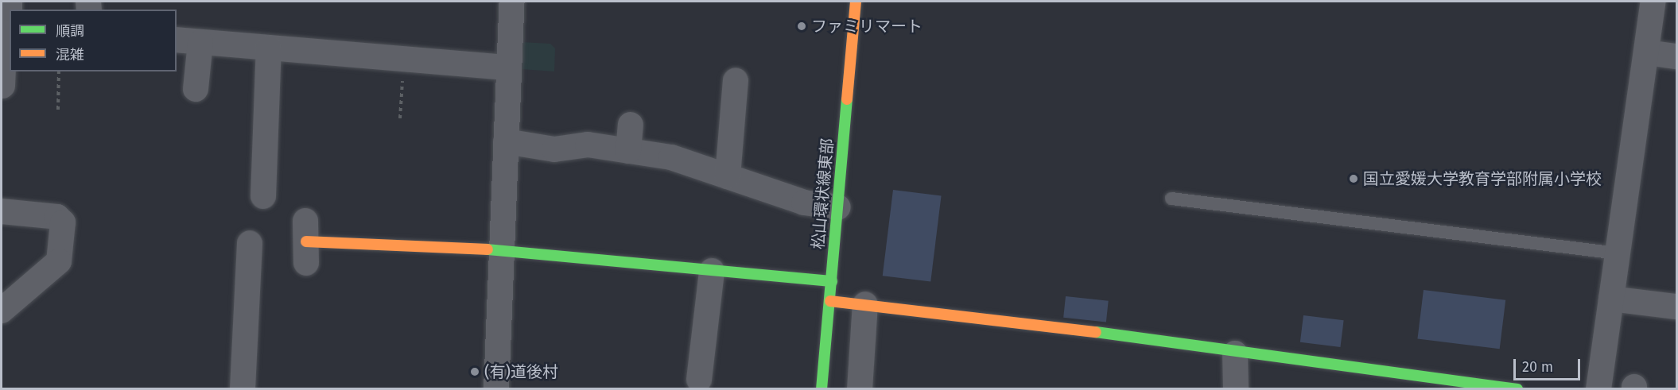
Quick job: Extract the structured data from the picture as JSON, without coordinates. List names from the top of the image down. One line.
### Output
{"streets":{"street":["松山環状線東部"]},"places":["ファミリマート","国立愛媛大学教育学部附属小学校","(有)道後村"],"legend":["順調","混雑"],"scale_bar":"20 m"}
